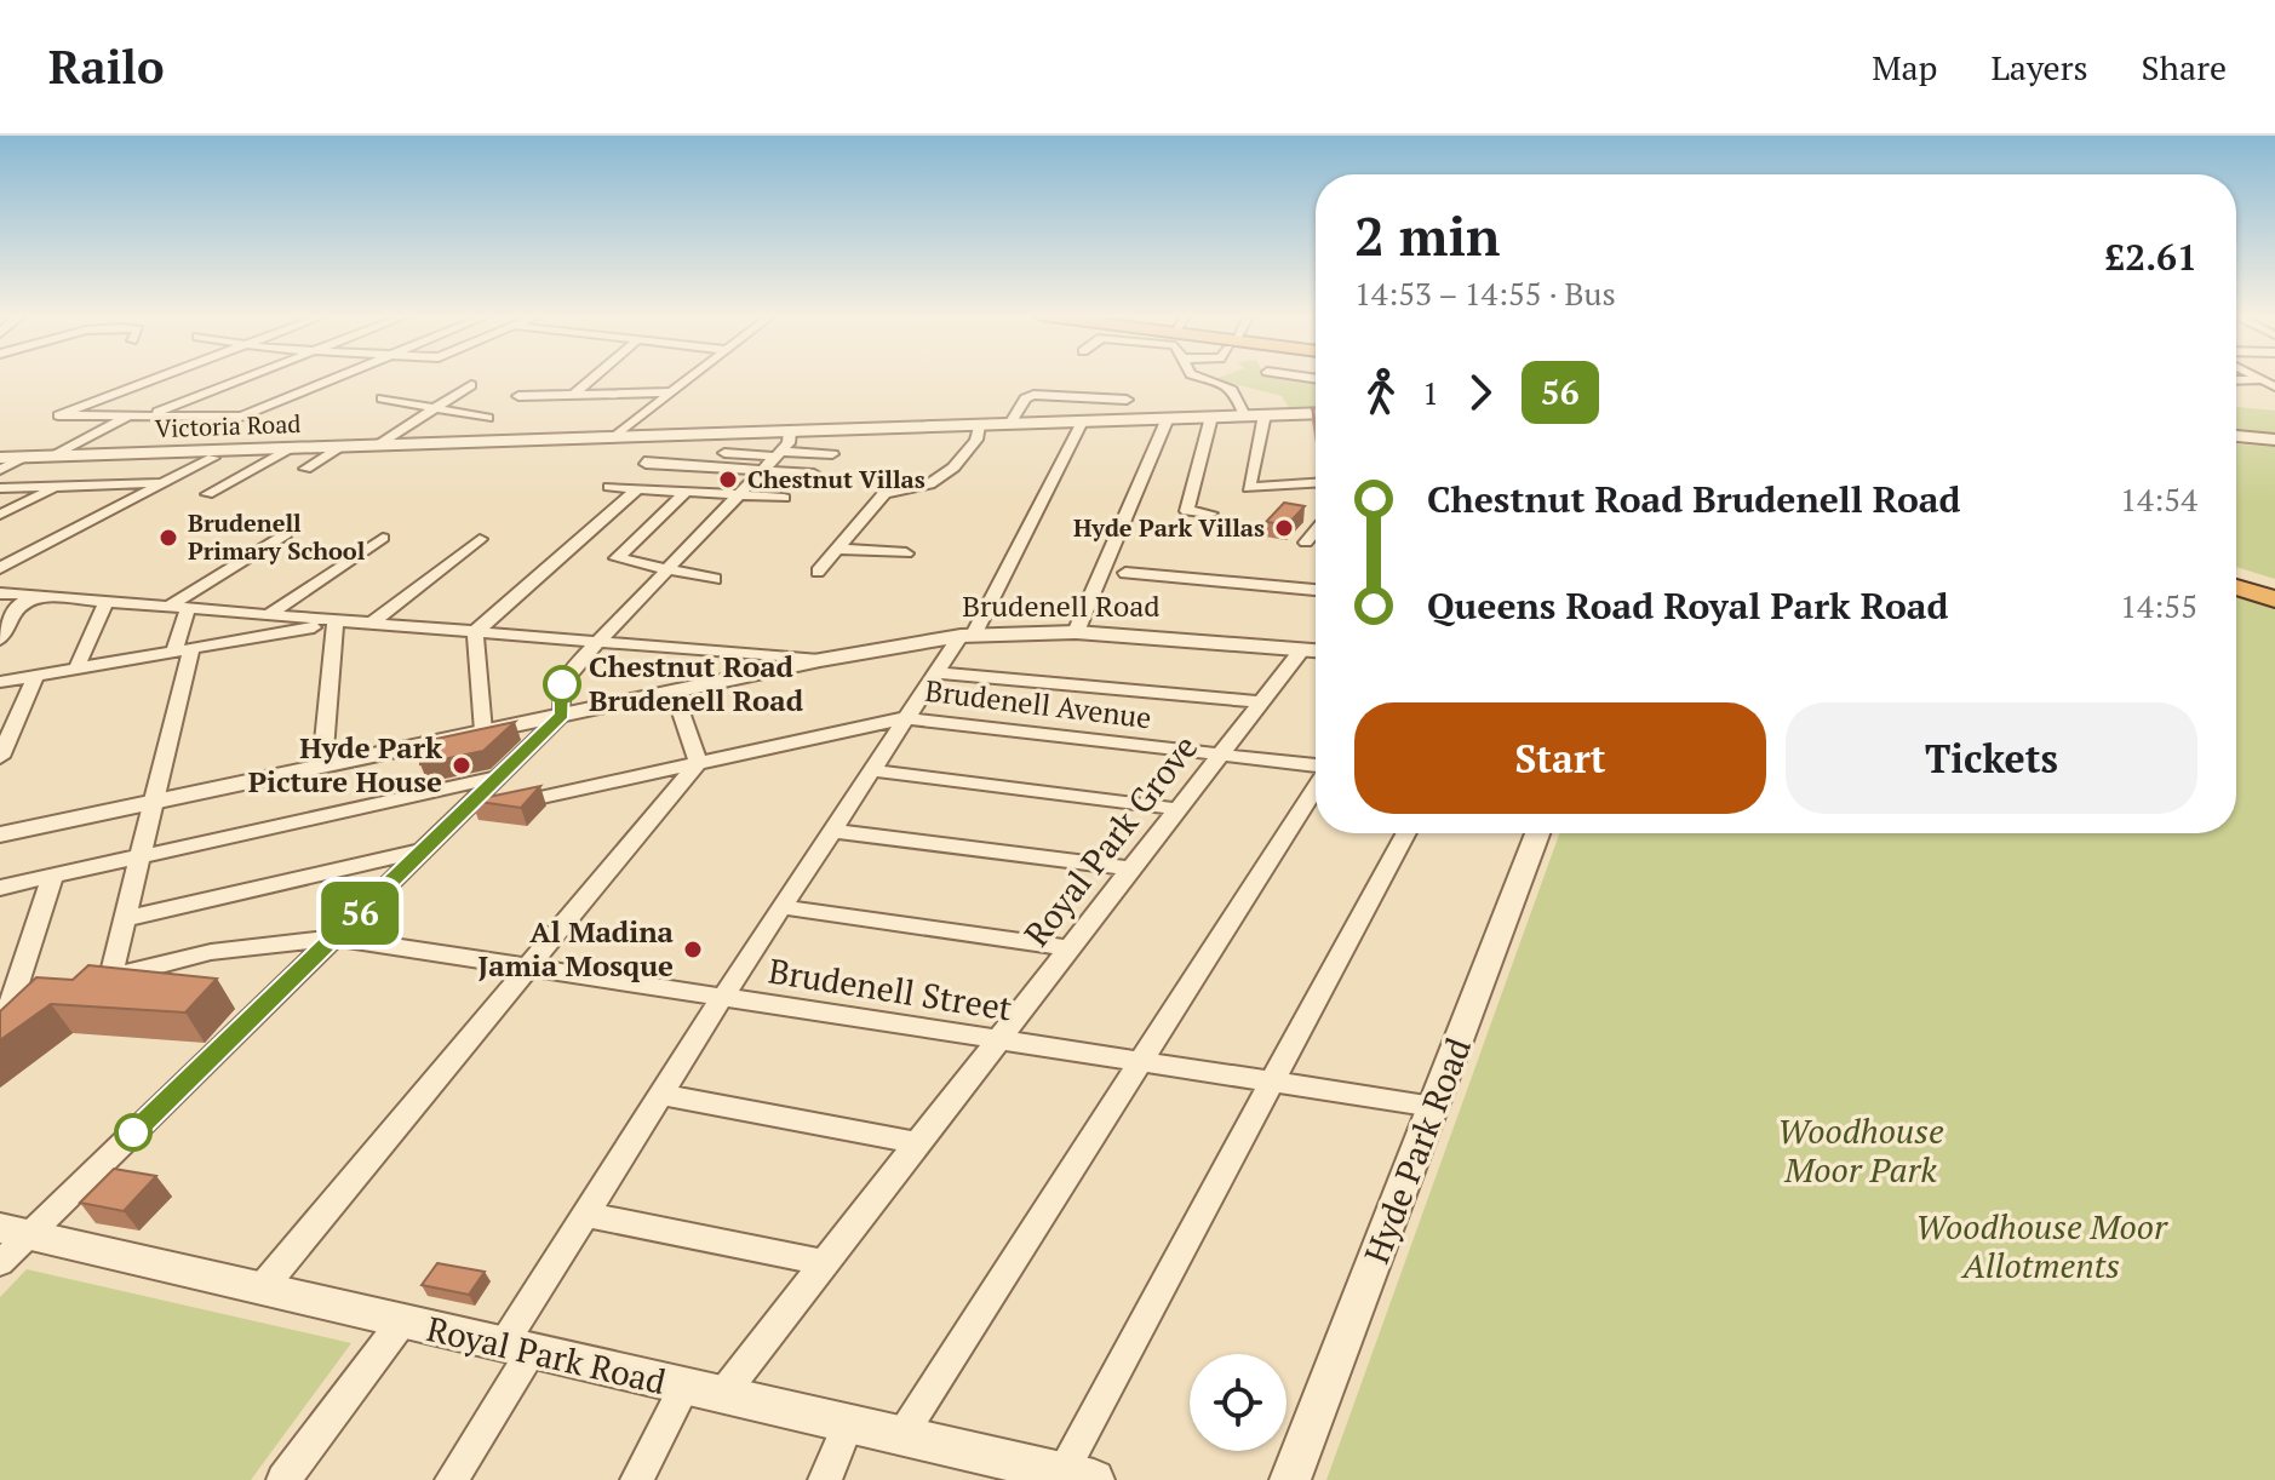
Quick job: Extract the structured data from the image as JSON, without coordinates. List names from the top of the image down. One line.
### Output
{"streets":{"street":["Victoria Road","Brudenell Road","Brudenell Avenue","Royal Park Grove","Brudenell Street","Hyde Park Road","Royal Park Road"]},"crossings":[["Brudenell Road","Royal Park Grove"],["Brudenell Avenue","Royal Park Grove"],["Royal Park Grove","Brudenell Street"],["Royal Park Grove","Royal Park Road"],["Brudenell Street","Hyde Park Road"]],"parks":["Woodhouse Moor Park","Woodhouse Moor Allotments"],"places":["Chestnut Villas","Hyde Park Villas","Brudenell Primary School","Chestnut Road Brudenell Road","Hyde Park Picture House","Al Madina Jamia Mosque"],"lines":["bus line 56"],"page":{"header":"Railo","nav":["Map","Layers","Share"],"on_map":"56","heading":["2 min","14:53 – 14:55 · Bus","£2.61"],"legs":["1","56"],"list":[{"name":"Chestnut Road Brudenell Road","value":"14:54"},{"name":"Queens Road Royal Park Road","value":"14:55"}],"buttons":["Start","Tickets"]}}
